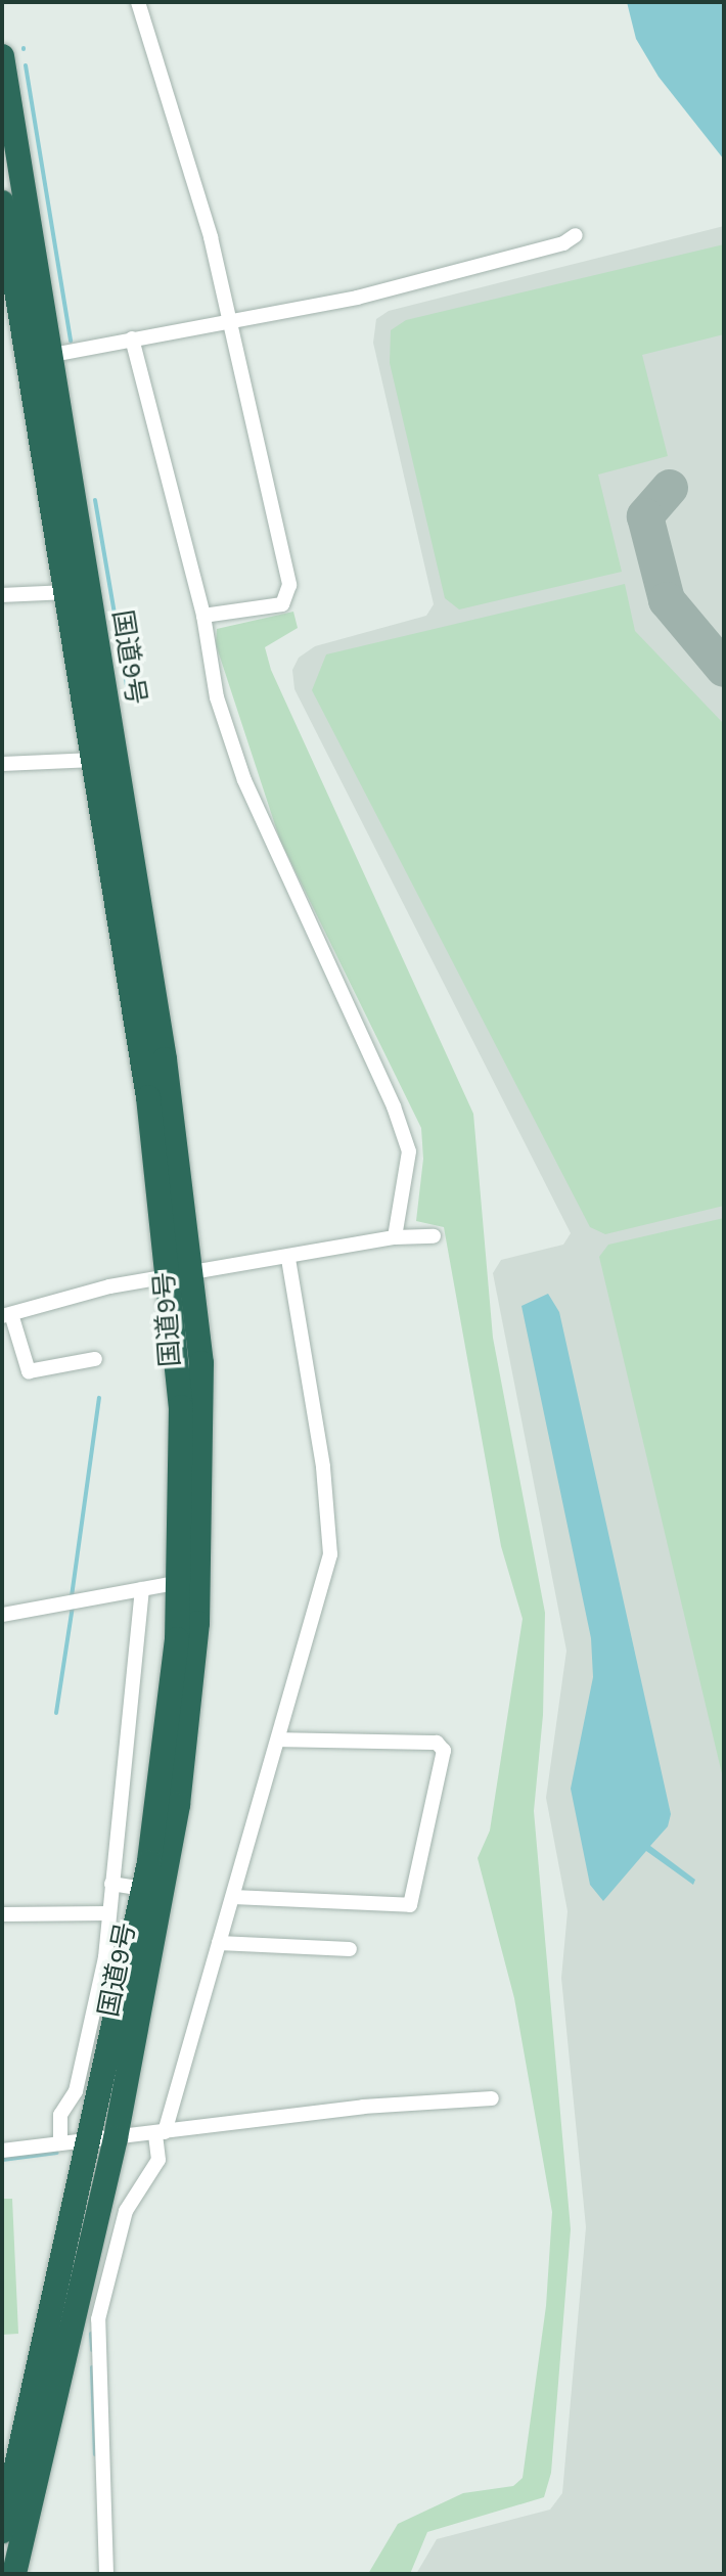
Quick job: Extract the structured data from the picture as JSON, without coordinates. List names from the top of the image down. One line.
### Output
{"streets":{"highway":["国道9号"]}}
